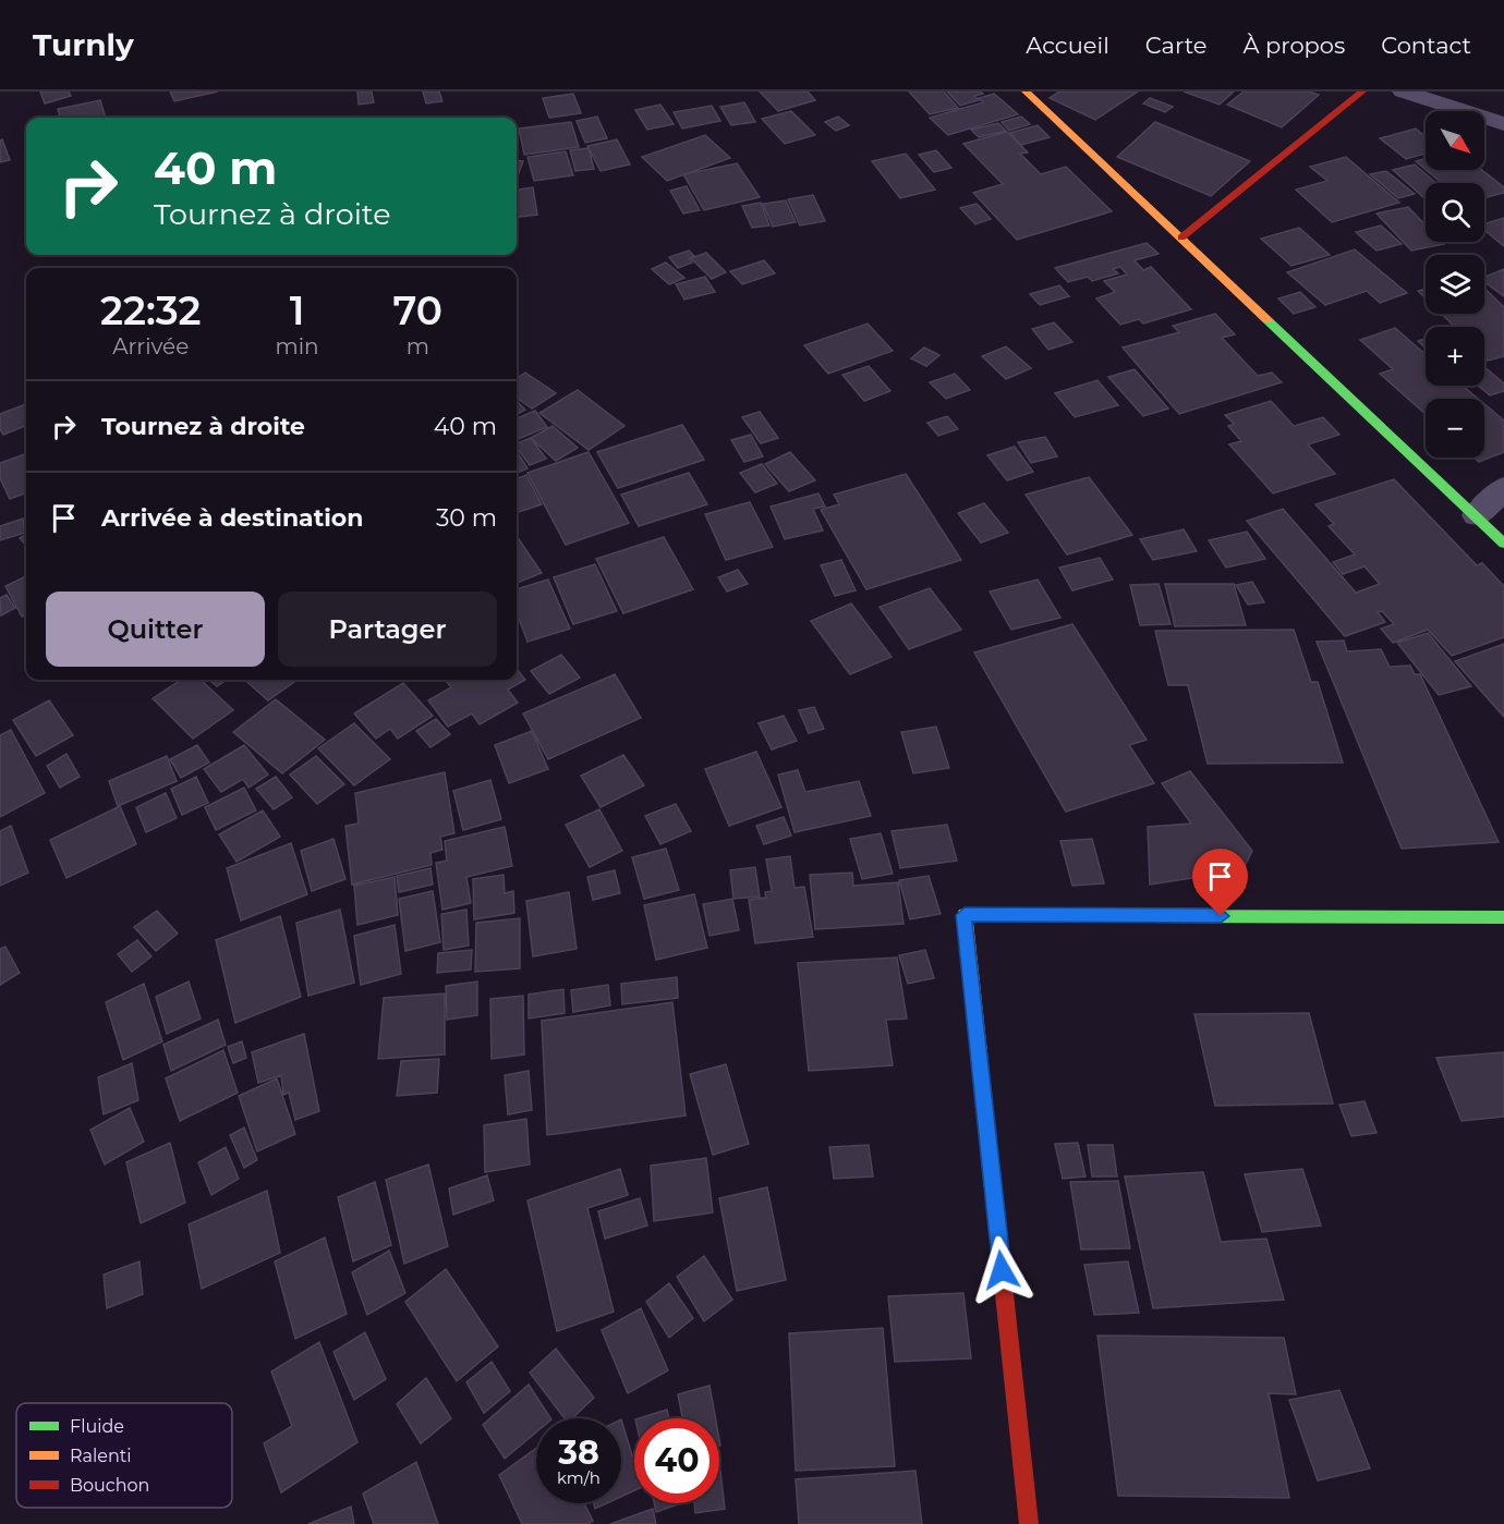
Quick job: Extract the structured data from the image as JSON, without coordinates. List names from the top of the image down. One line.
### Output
{"legend":["Fluide","Ralenti","Bouchon"],"north":"bottom right","page":{"header":"Turnly","nav":["Accueil","Carte","À propos","Contact"],"map_buttons":["+","−"],"turn":["40 m","Tournez à droite"],"eta":["22:32","Arrivée","1","min","70","m"],"list":[{"name":"Tournez à droite","value":"40 m"},{"name":"Arrivée à destination","value":"30 m"}],"buttons":["Quitter","Partager"],"speed":"38 km/h","limit":"40"}}
